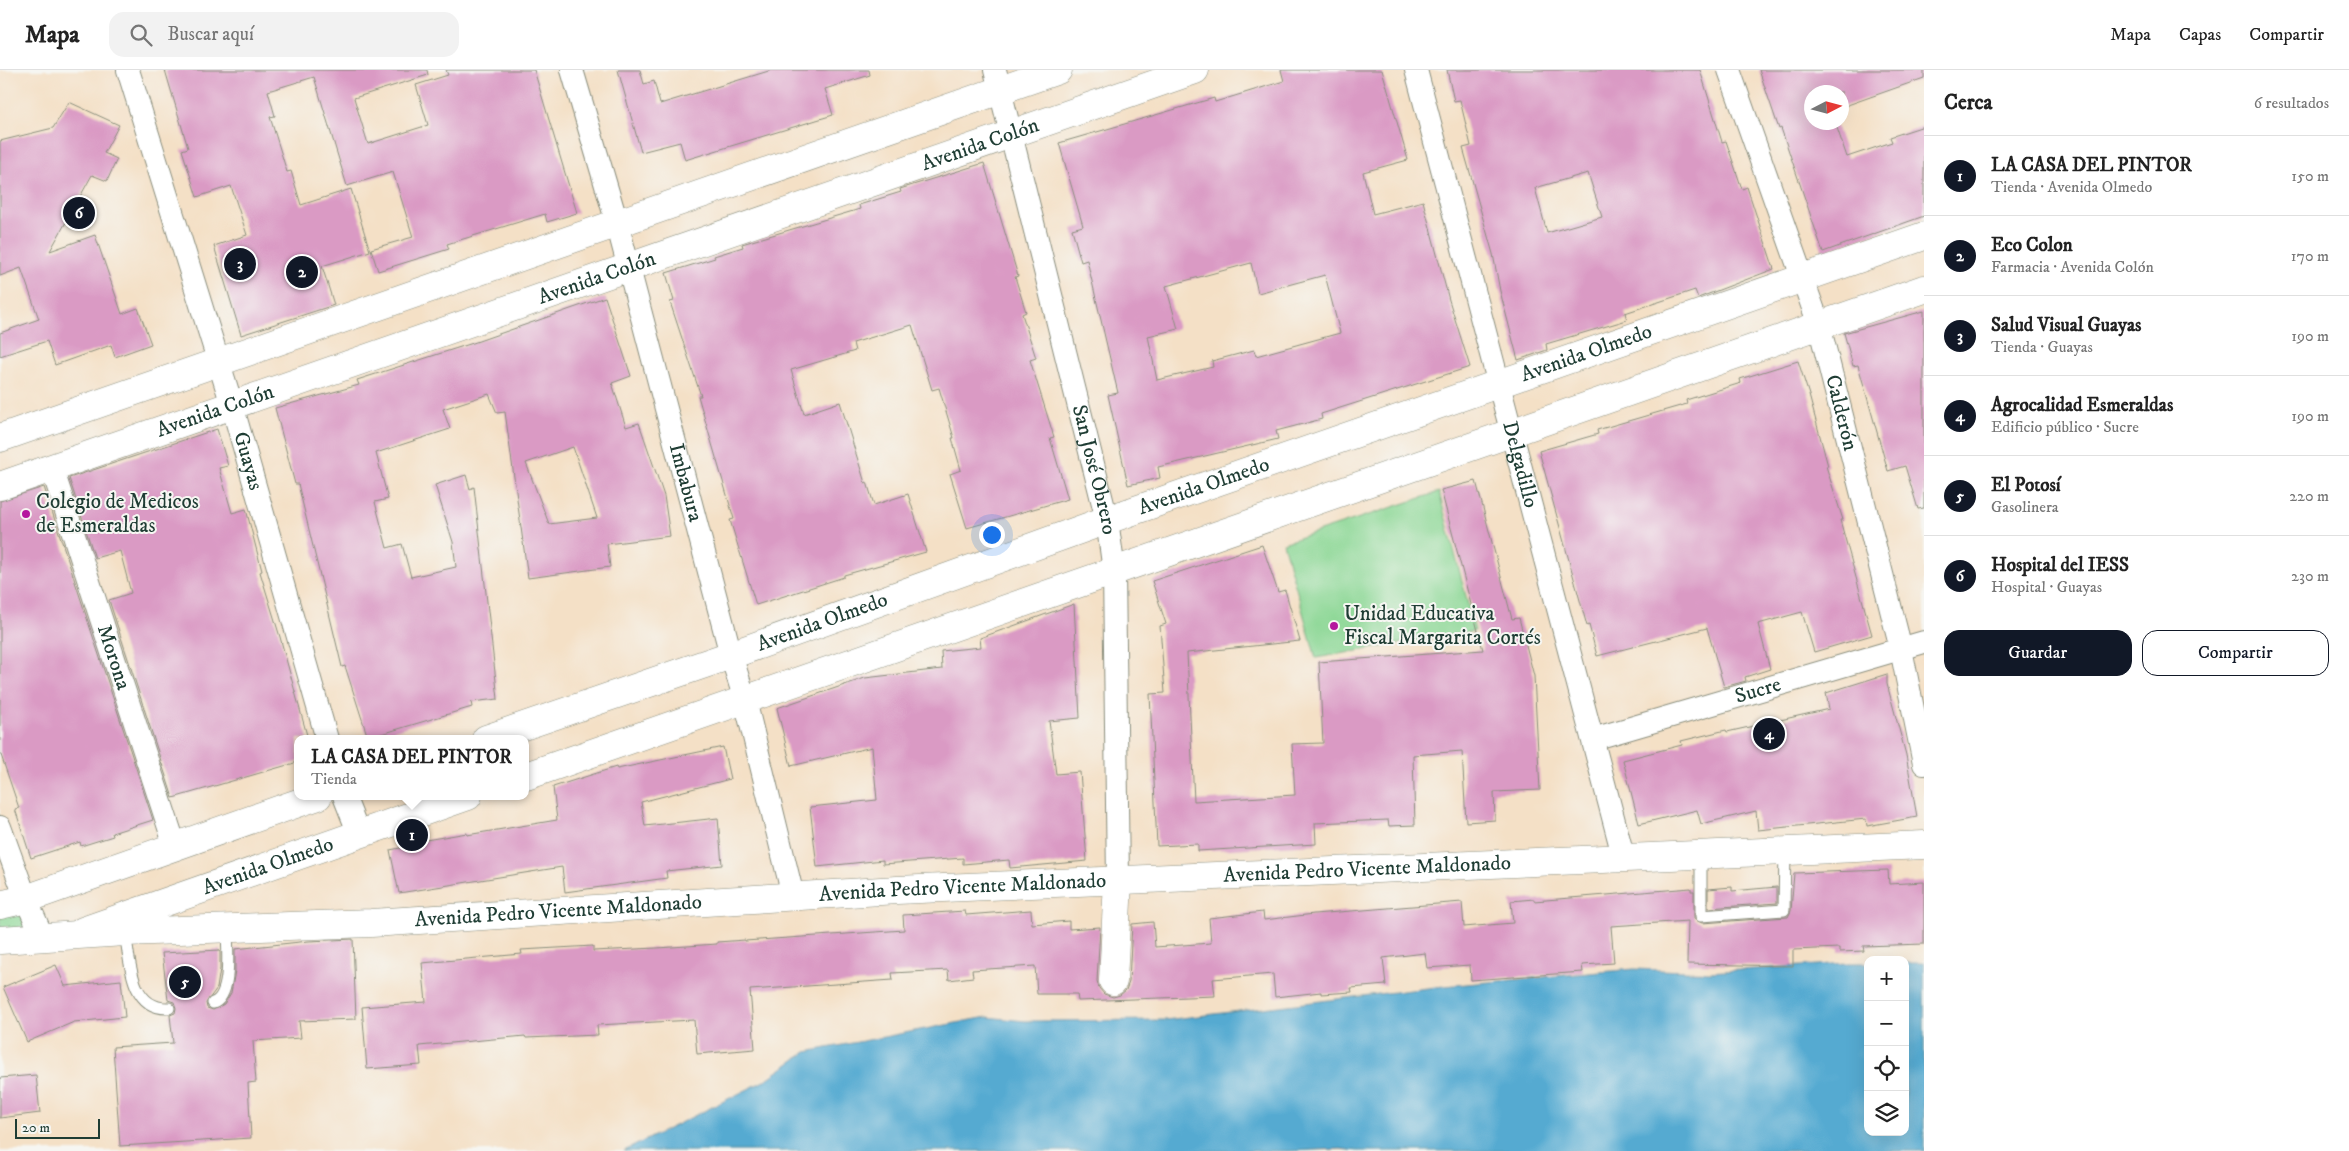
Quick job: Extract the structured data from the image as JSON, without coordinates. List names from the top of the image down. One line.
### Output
{"streets":{"street":["Avenida Colón","Avenida Olmedo","Calderón","Guayas","Delgadillo","San José Obrero","Imbabura","Morona","Sucre","Avenida Pedro Vicente Maldonado"]},"crossings":[["Avenida Colón","Guayas"],["Avenida Colón","San José Obrero"],["Avenida Colón","Imbabura"],["Avenida Colón","Morona"],["Avenida Olmedo","Calderón"],["Avenida Olmedo","Delgadillo"],["Avenida Olmedo","San José Obrero"],["Avenida Olmedo","Imbabura"],["Avenida Olmedo","Avenida Pedro Vicente Maldonado"],["Calderón","Sucre"],["Delgadillo","Sucre"],["Delgadillo","Avenida Pedro Vicente Maldonado"],["San José Obrero","Avenida Pedro Vicente Maldonado"],["Imbabura","Avenida Pedro Vicente Maldonado"]],"places":["Colegio de Medicos de Esmeraldas","Unidad Educativa Fiscal Margarita Cortés"],"scale_bar":"20 m","north":"right","page":{"header":"Mapa","search":"Buscar aquí","nav":["Mapa","Capas","Compartir"],"heading":["Cerca","6 resultados"],"list":[{"mark":"1","name":"LA CASA DEL PINTOR","note":"Tienda · Avenida Olmedo","value":"150 m"},{"mark":"2","name":"Eco Colon","note":"Farmacia · Avenida Colón","value":"170 m"},{"mark":"3","name":"Salud Visual Guayas","note":"Tienda · Guayas","value":"190 m"},{"mark":"4","name":"Agrocalidad Esmeraldas","note":"Edificio público · Sucre","value":"190 m"},{"mark":"5","name":"El Potosí","note":"Gasolinera","value":"220 m"},{"mark":"6","name":"Hospital del IESS","note":"Hospital · Guayas","value":"230 m"}],"pins":["6","3","2","4","1","5"],"buttons":["Guardar","Compartir"],"popup":["LA CASA DEL PINTOR","Tienda"],"map_buttons":["+","−"],"scale":"20 m"}}
